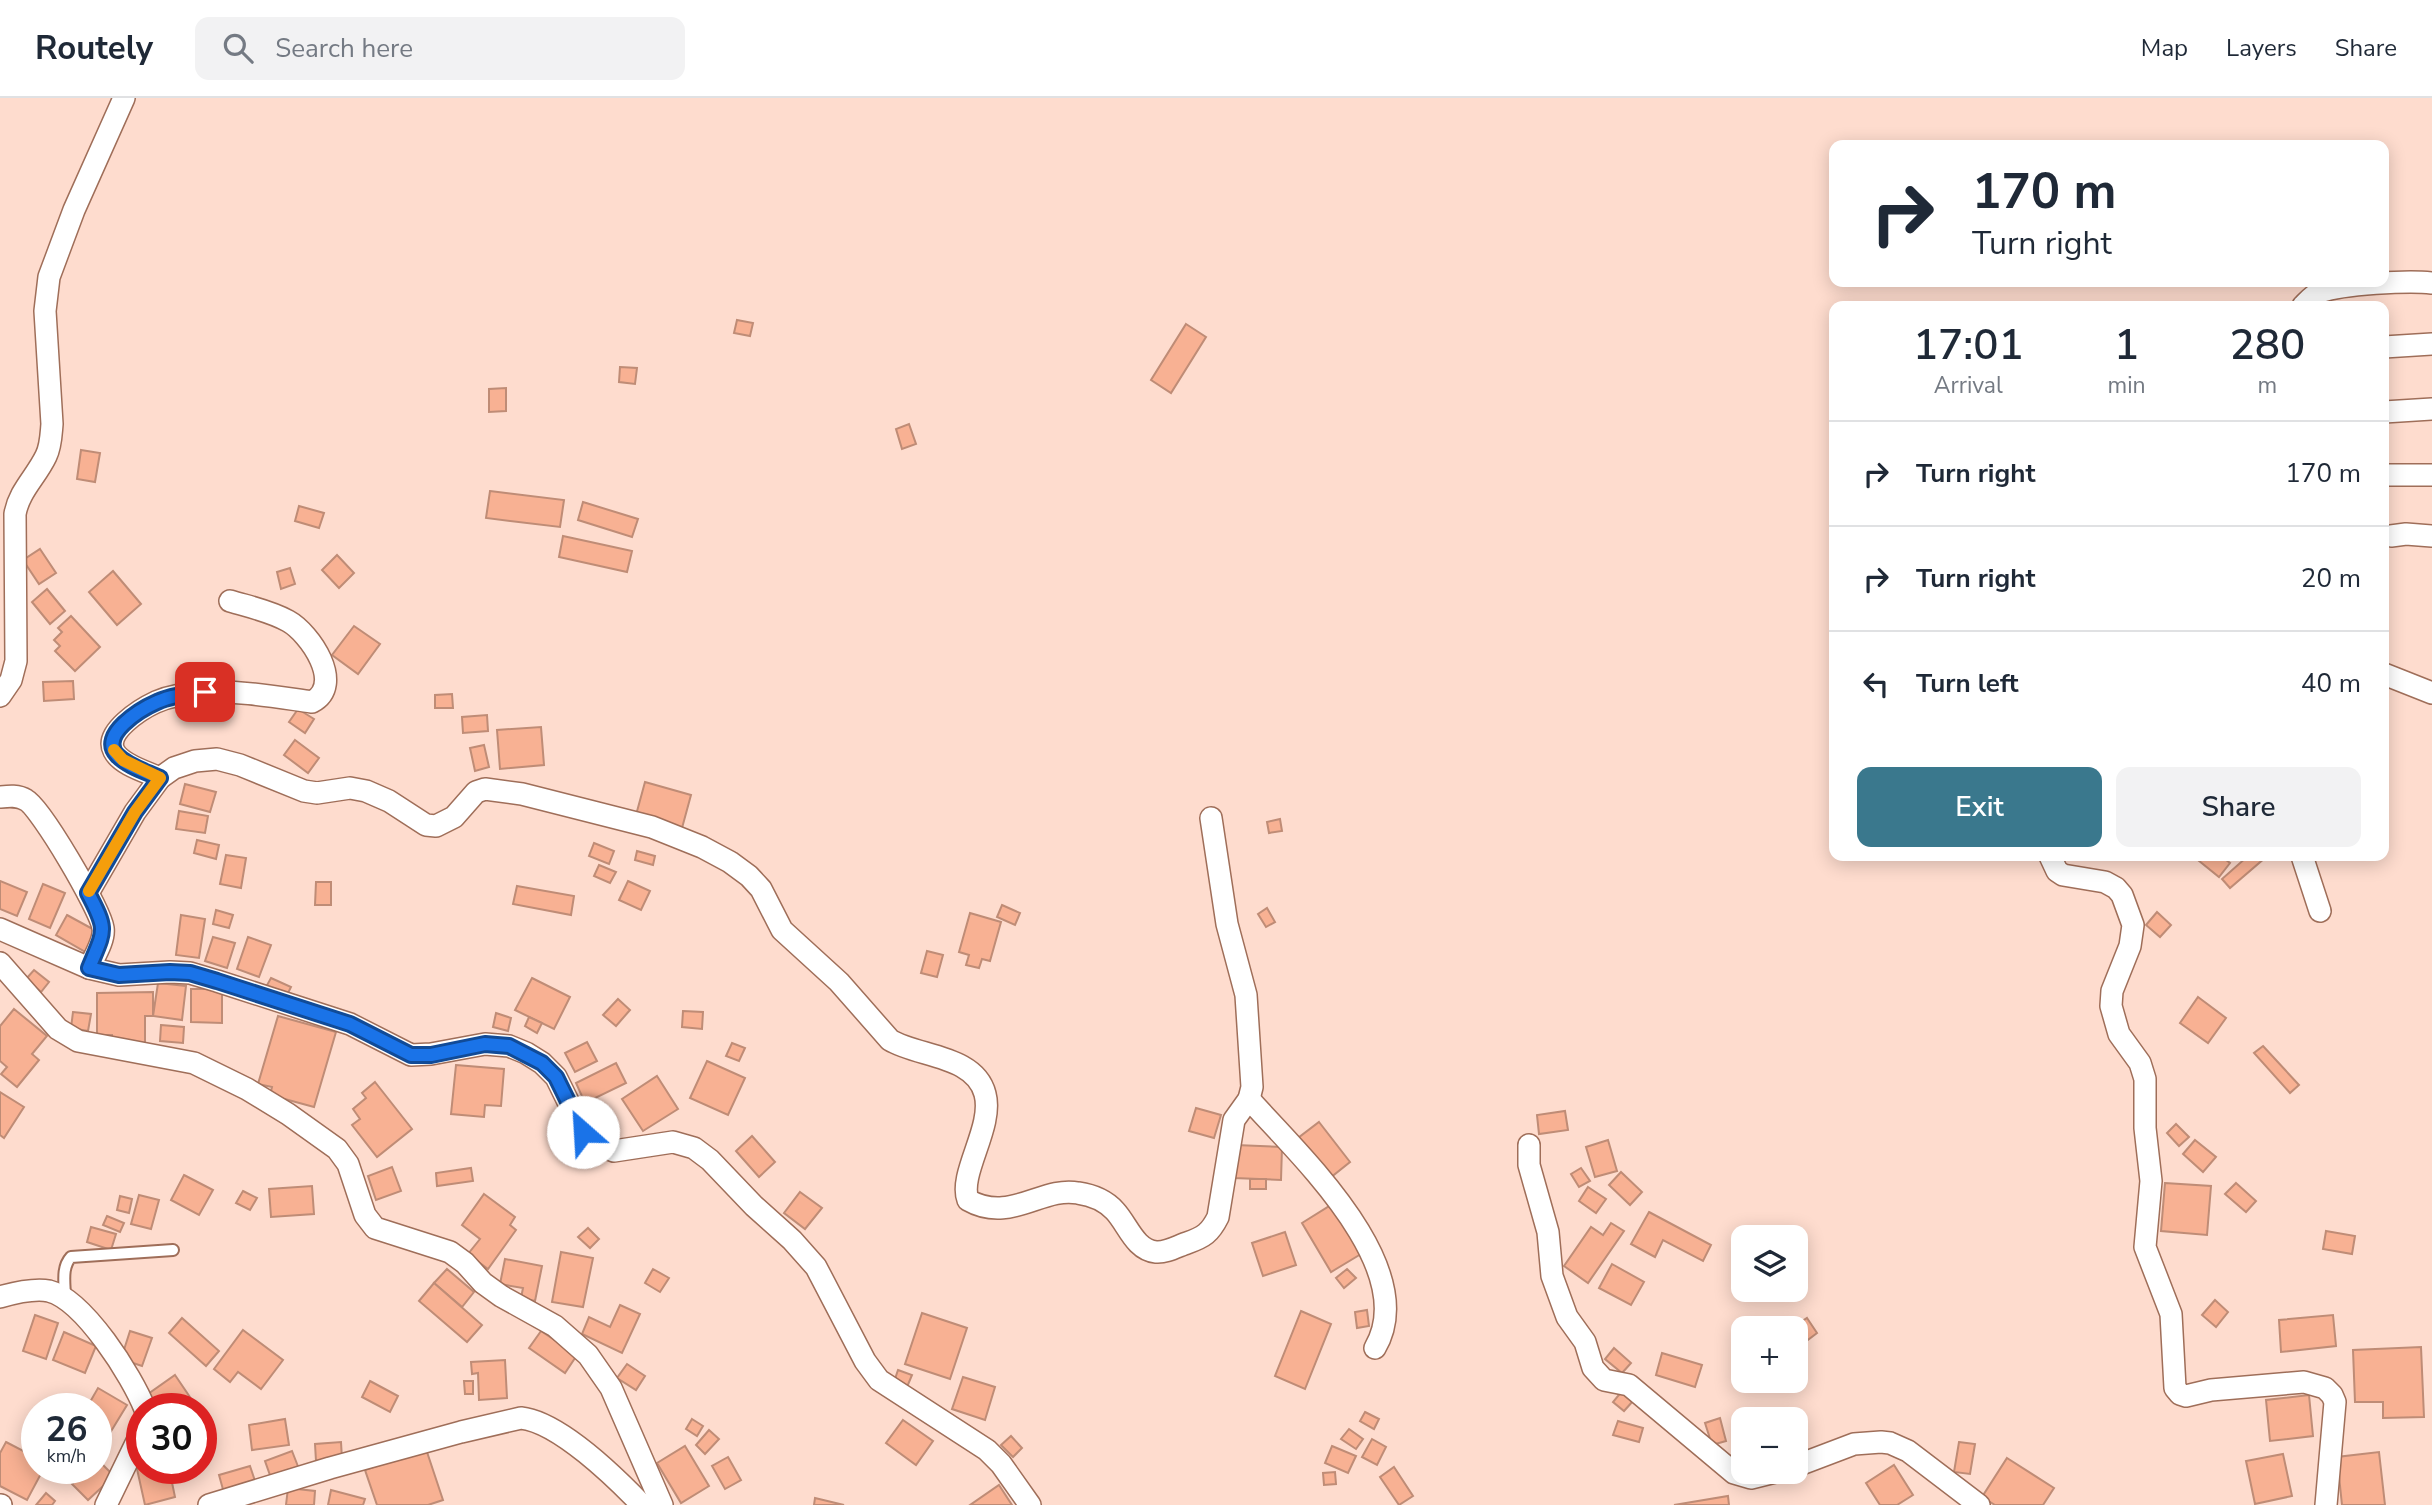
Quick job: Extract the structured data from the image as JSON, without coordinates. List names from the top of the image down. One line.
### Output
{"page":{"header":"Routely","search":"Search here","nav":["Map","Layers","Share"],"turn":["170 m","Turn right"],"eta":["17:01","Arrival","1","min","280","m"],"list":[{"name":"Turn right","value":"170 m"},{"name":"Turn right","value":"20 m"},{"name":"Turn left","value":"40 m"}],"buttons":["Exit","Share"],"map_buttons":["+","−"],"speed":"26 km/h","limit":"30"}}
